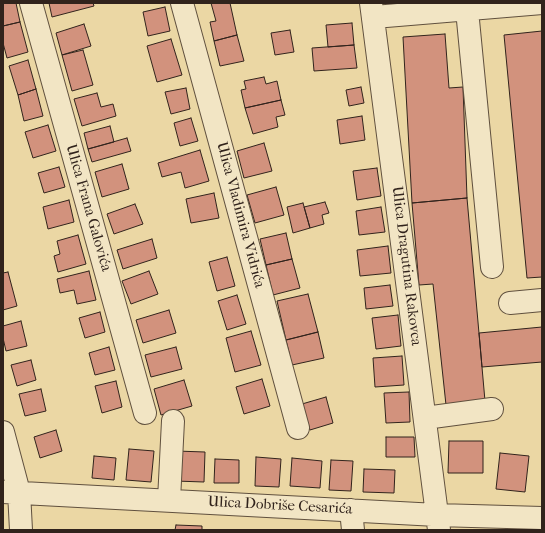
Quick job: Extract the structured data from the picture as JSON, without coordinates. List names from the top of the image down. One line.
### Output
{"streets":{"street":["Ulica Frana Galovića","Ulica Vladimira Vidrića","Ulica Dragutina Rakovca","Ulica Dobriše Cesarića"]},"crossings":[["Ulica Dragutina Rakovca","Ulica Dobriše Cesarića"]]}
